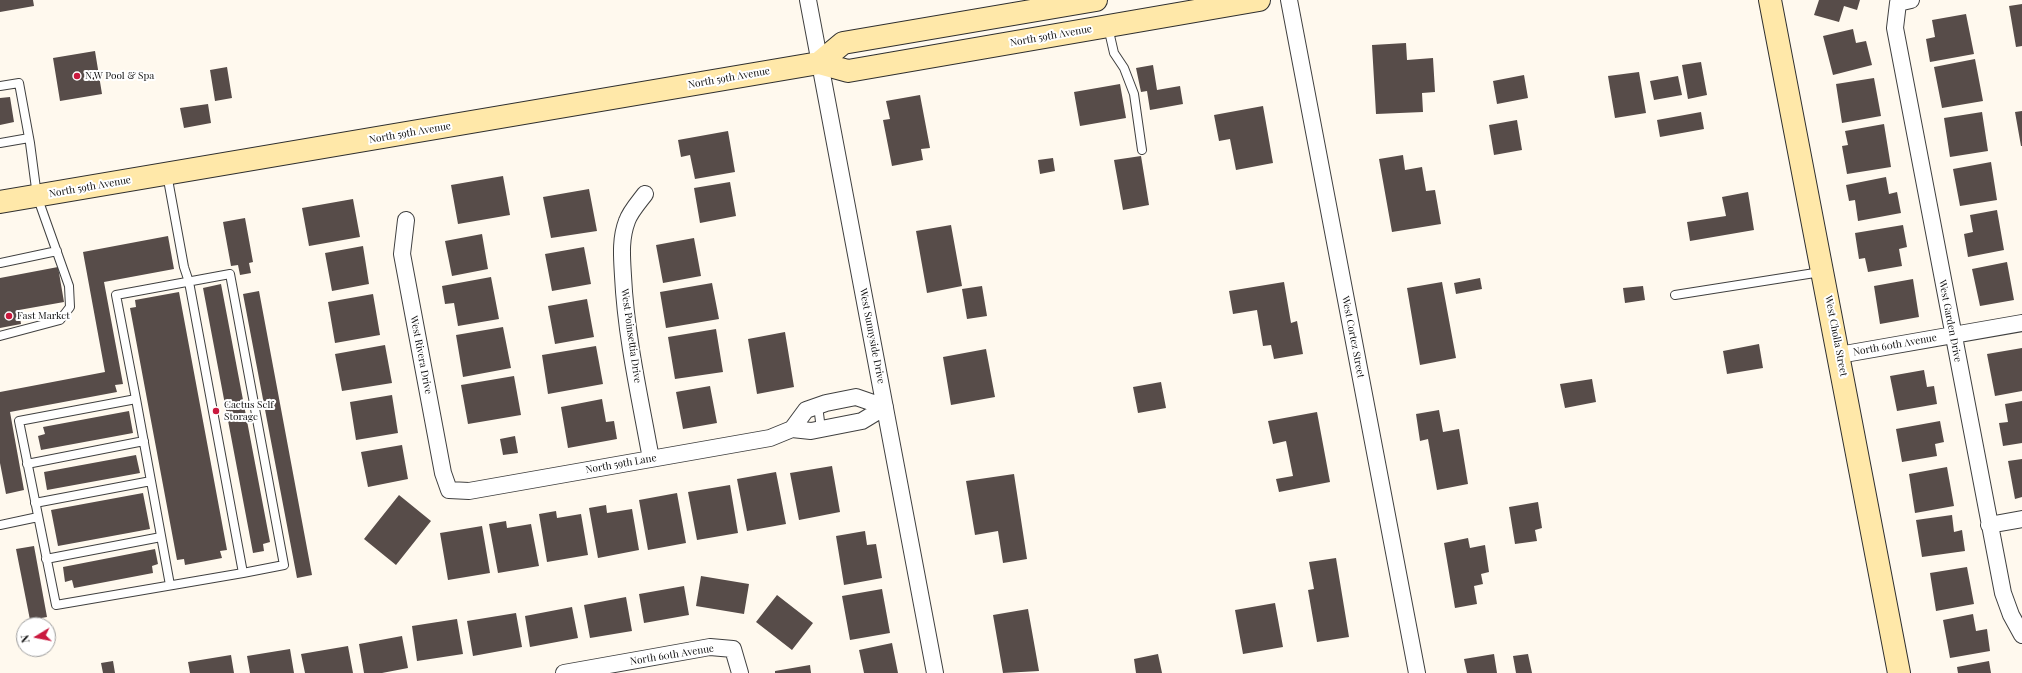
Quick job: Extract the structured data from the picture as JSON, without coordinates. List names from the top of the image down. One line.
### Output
{"streets":{"main road":["North 59th Avenue","West Cholla Street"],"street":["West Garden Drive","West Poinsettia Drive","West Sunnyside Drive","West Cortez Street","North 60th Avenue","West Rivera Drive","North 59th Lane"]},"crossings":[["North 59th Avenue","West Sunnyside Drive"],["West Garden Drive","North 60th Avenue"],["West Poinsettia Drive","North 59th Lane"],["West Sunnyside Drive","North 59th Lane"],["West Cholla Street","North 60th Avenue"],["West Rivera Drive","North 59th Lane"]],"places":["N.W Pool & Spa","Fast Market","Cactus Self Storage"],"north":"left"}
